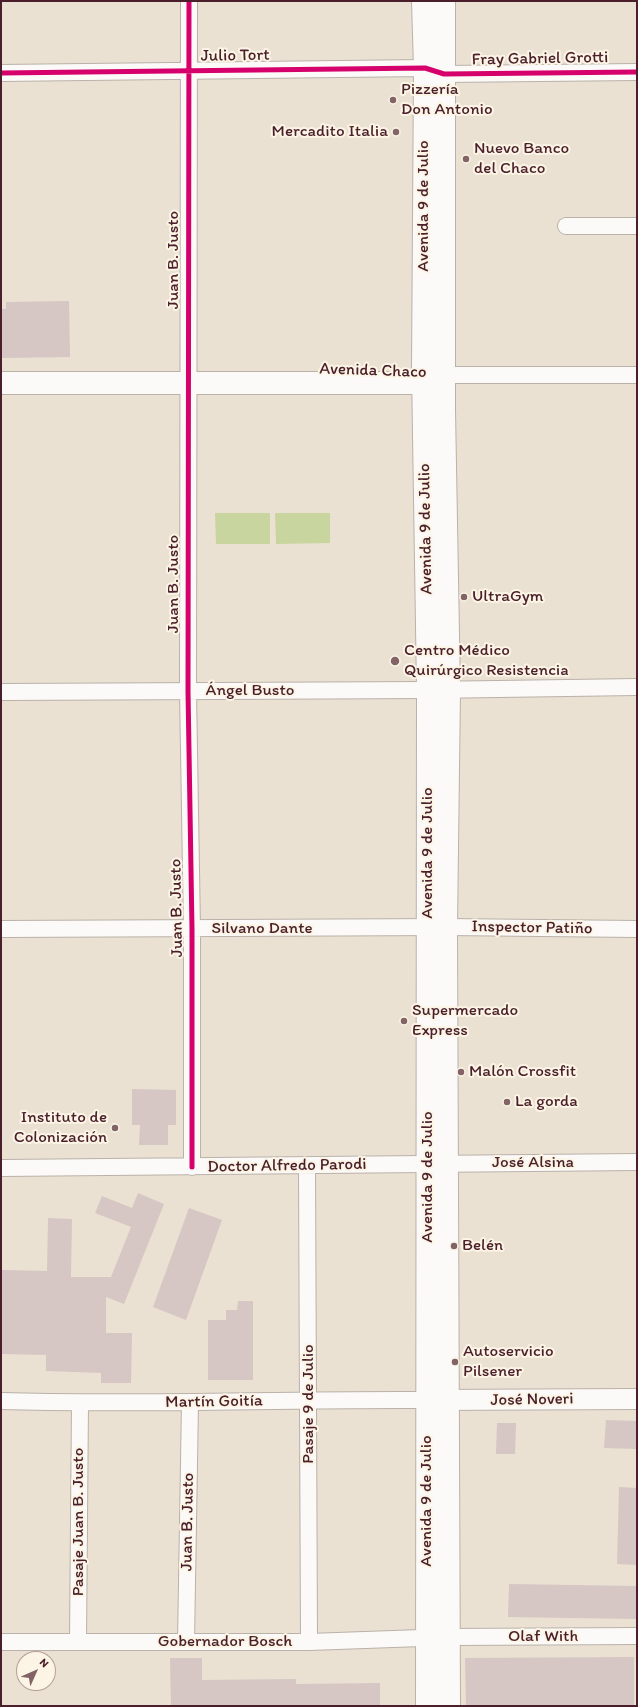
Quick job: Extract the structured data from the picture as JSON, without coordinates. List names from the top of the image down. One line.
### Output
{"streets":{"main road":["Avenida 9 de Julio","Avenida Chaco"],"street":["Julio Tort","Fray Gabriel Grotti","Juan B. Justo","Ángel Busto","Inspector Patiño","Silvano Dante","José Alsina","Doctor Alfredo Parodi","José Noveri","Martín Goitía","Pasaje 9 de Julio","Pasaje Juan B. Justo","Olaf With","Gobernador Bosch"]},"crossings":[["Julio Tort","Fray Gabriel Grotti"],["Julio Tort","Avenida 9 de Julio"],["Julio Tort","Juan B. Justo"],["Fray Gabriel Grotti","Avenida 9 de Julio"],["Avenida 9 de Julio","Avenida Chaco"],["Avenida 9 de Julio","Ángel Busto"],["Avenida 9 de Julio","Inspector Patiño"],["Avenida 9 de Julio","Silvano Dante"],["Avenida 9 de Julio","José Alsina"],["Avenida 9 de Julio","Doctor Alfredo Parodi"],["Avenida 9 de Julio","José Noveri"],["Avenida 9 de Julio","Martín Goitía"],["Avenida 9 de Julio","Olaf With"],["Avenida 9 de Julio","Gobernador Bosch"],["Juan B. Justo","Avenida Chaco"],["Juan B. Justo","Ángel Busto"],["Juan B. Justo","Silvano Dante"],["Juan B. Justo","Doctor Alfredo Parodi"],["Juan B. Justo","Martín Goitía"],["Juan B. Justo","Gobernador Bosch"],["Inspector Patiño","Silvano Dante"],["José Alsina","Doctor Alfredo Parodi"],["Doctor Alfredo Parodi","Pasaje 9 de Julio"],["José Noveri","Martín Goitía"],["Martín Goitía","Pasaje 9 de Julio"],["Martín Goitía","Pasaje Juan B. Justo"],["Pasaje 9 de Julio","Gobernador Bosch"],["Pasaje Juan B. Justo","Gobernador Bosch"],["Olaf With","Gobernador Bosch"]],"places":["Pizzería Don Antonio","Mercadito Italia","Nuevo Banco del Chaco","UltraGym","Centro Médico Quirúrgico Resistencia","Supermercado Express","Malón Crossfit","La gorda","Instituto de Colonización","Belén","Autoservicio Pilsener"],"north":"top right"}
